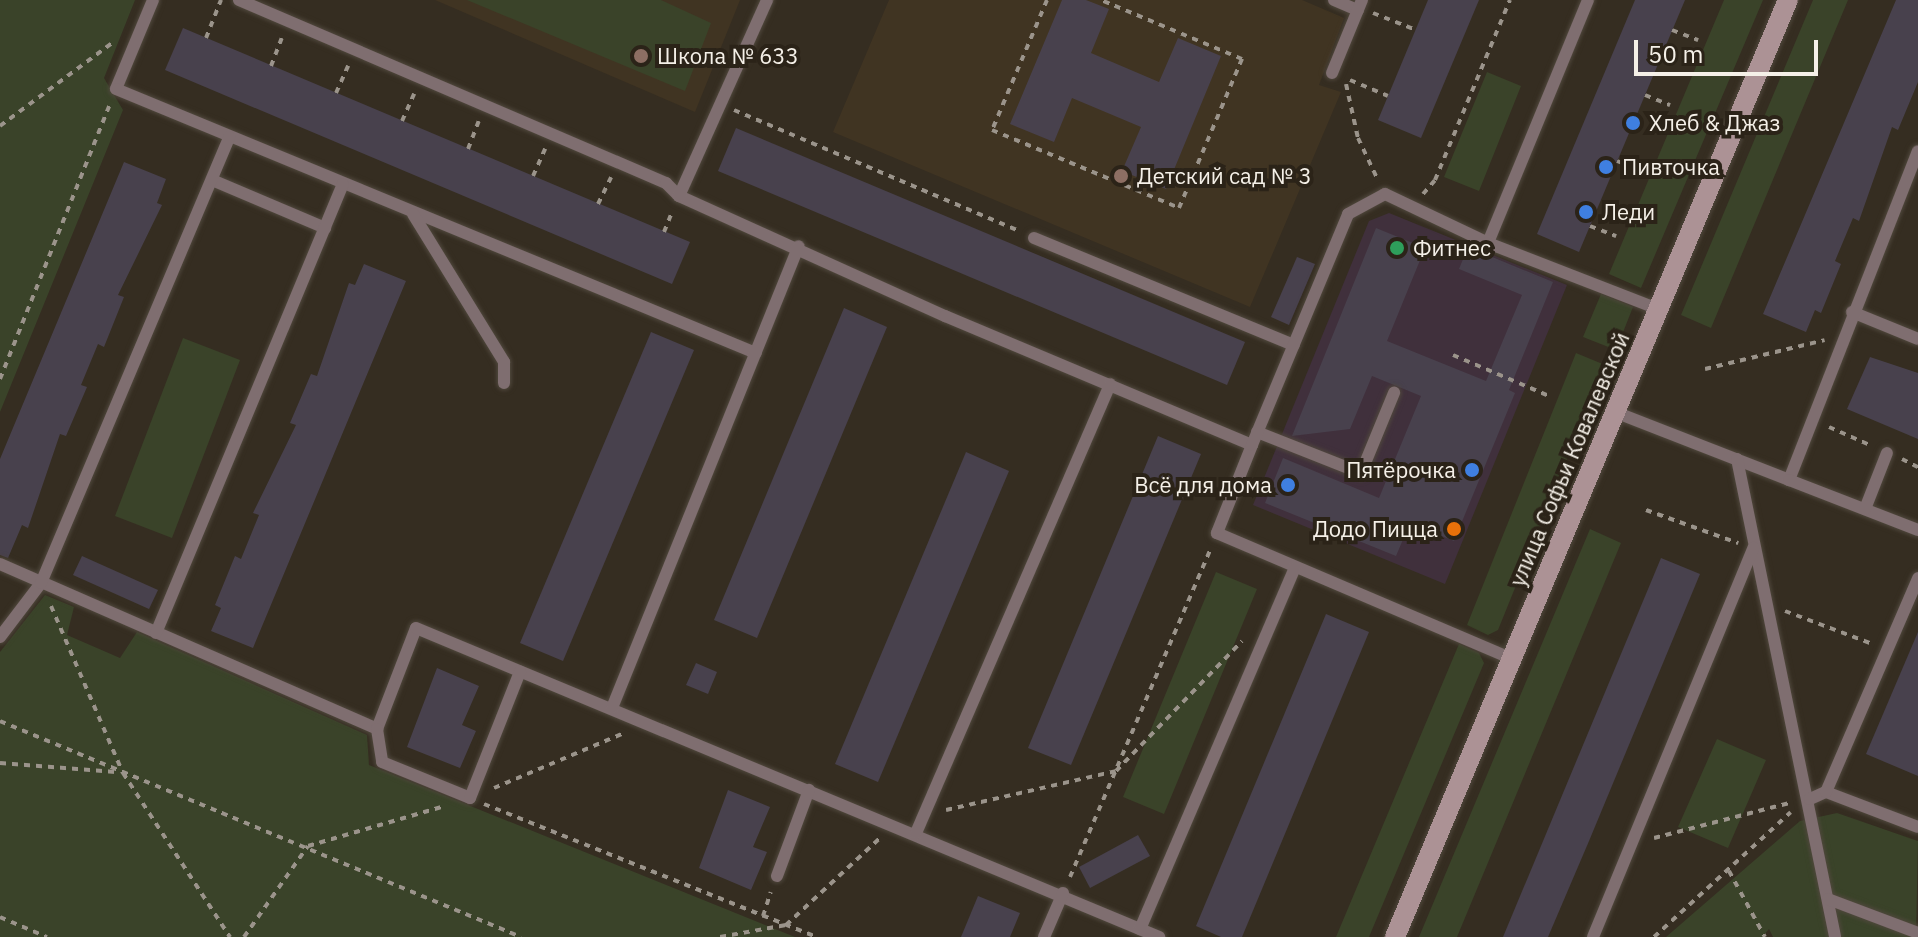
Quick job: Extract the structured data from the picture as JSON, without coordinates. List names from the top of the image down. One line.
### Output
{"streets":{"street":["улица Софьи Ковалевской"]},"places":["Школа № 633","Хлеб & Джаз","Пивточка","Детский сад № 3","Леди","Фитнес","Пятёрочка","Всё для дома","Додо Пицца"],"scale_bar":"50 m"}
